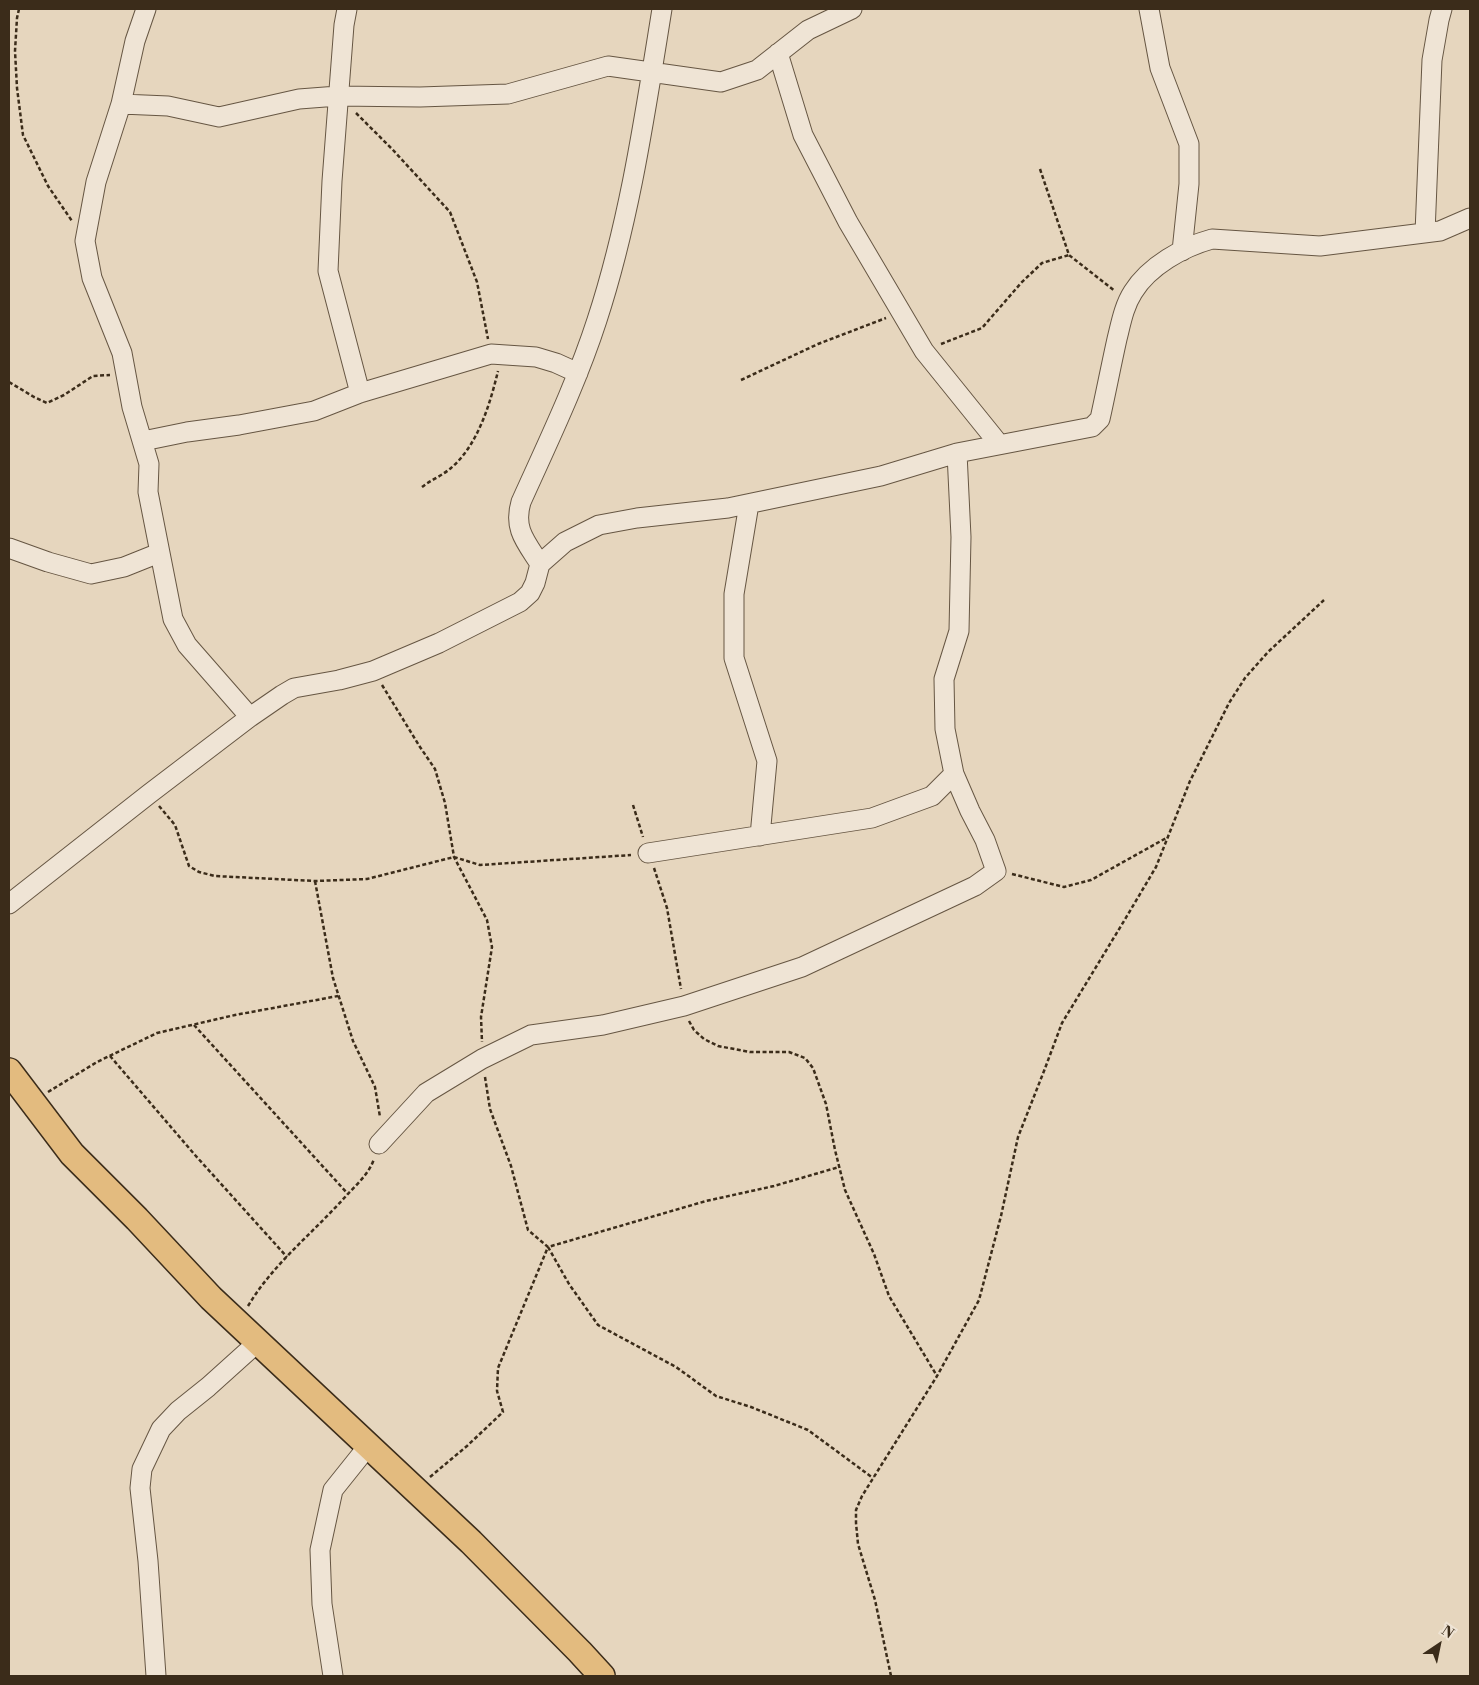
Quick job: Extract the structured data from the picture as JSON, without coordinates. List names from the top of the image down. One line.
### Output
{"north":"top right"}
